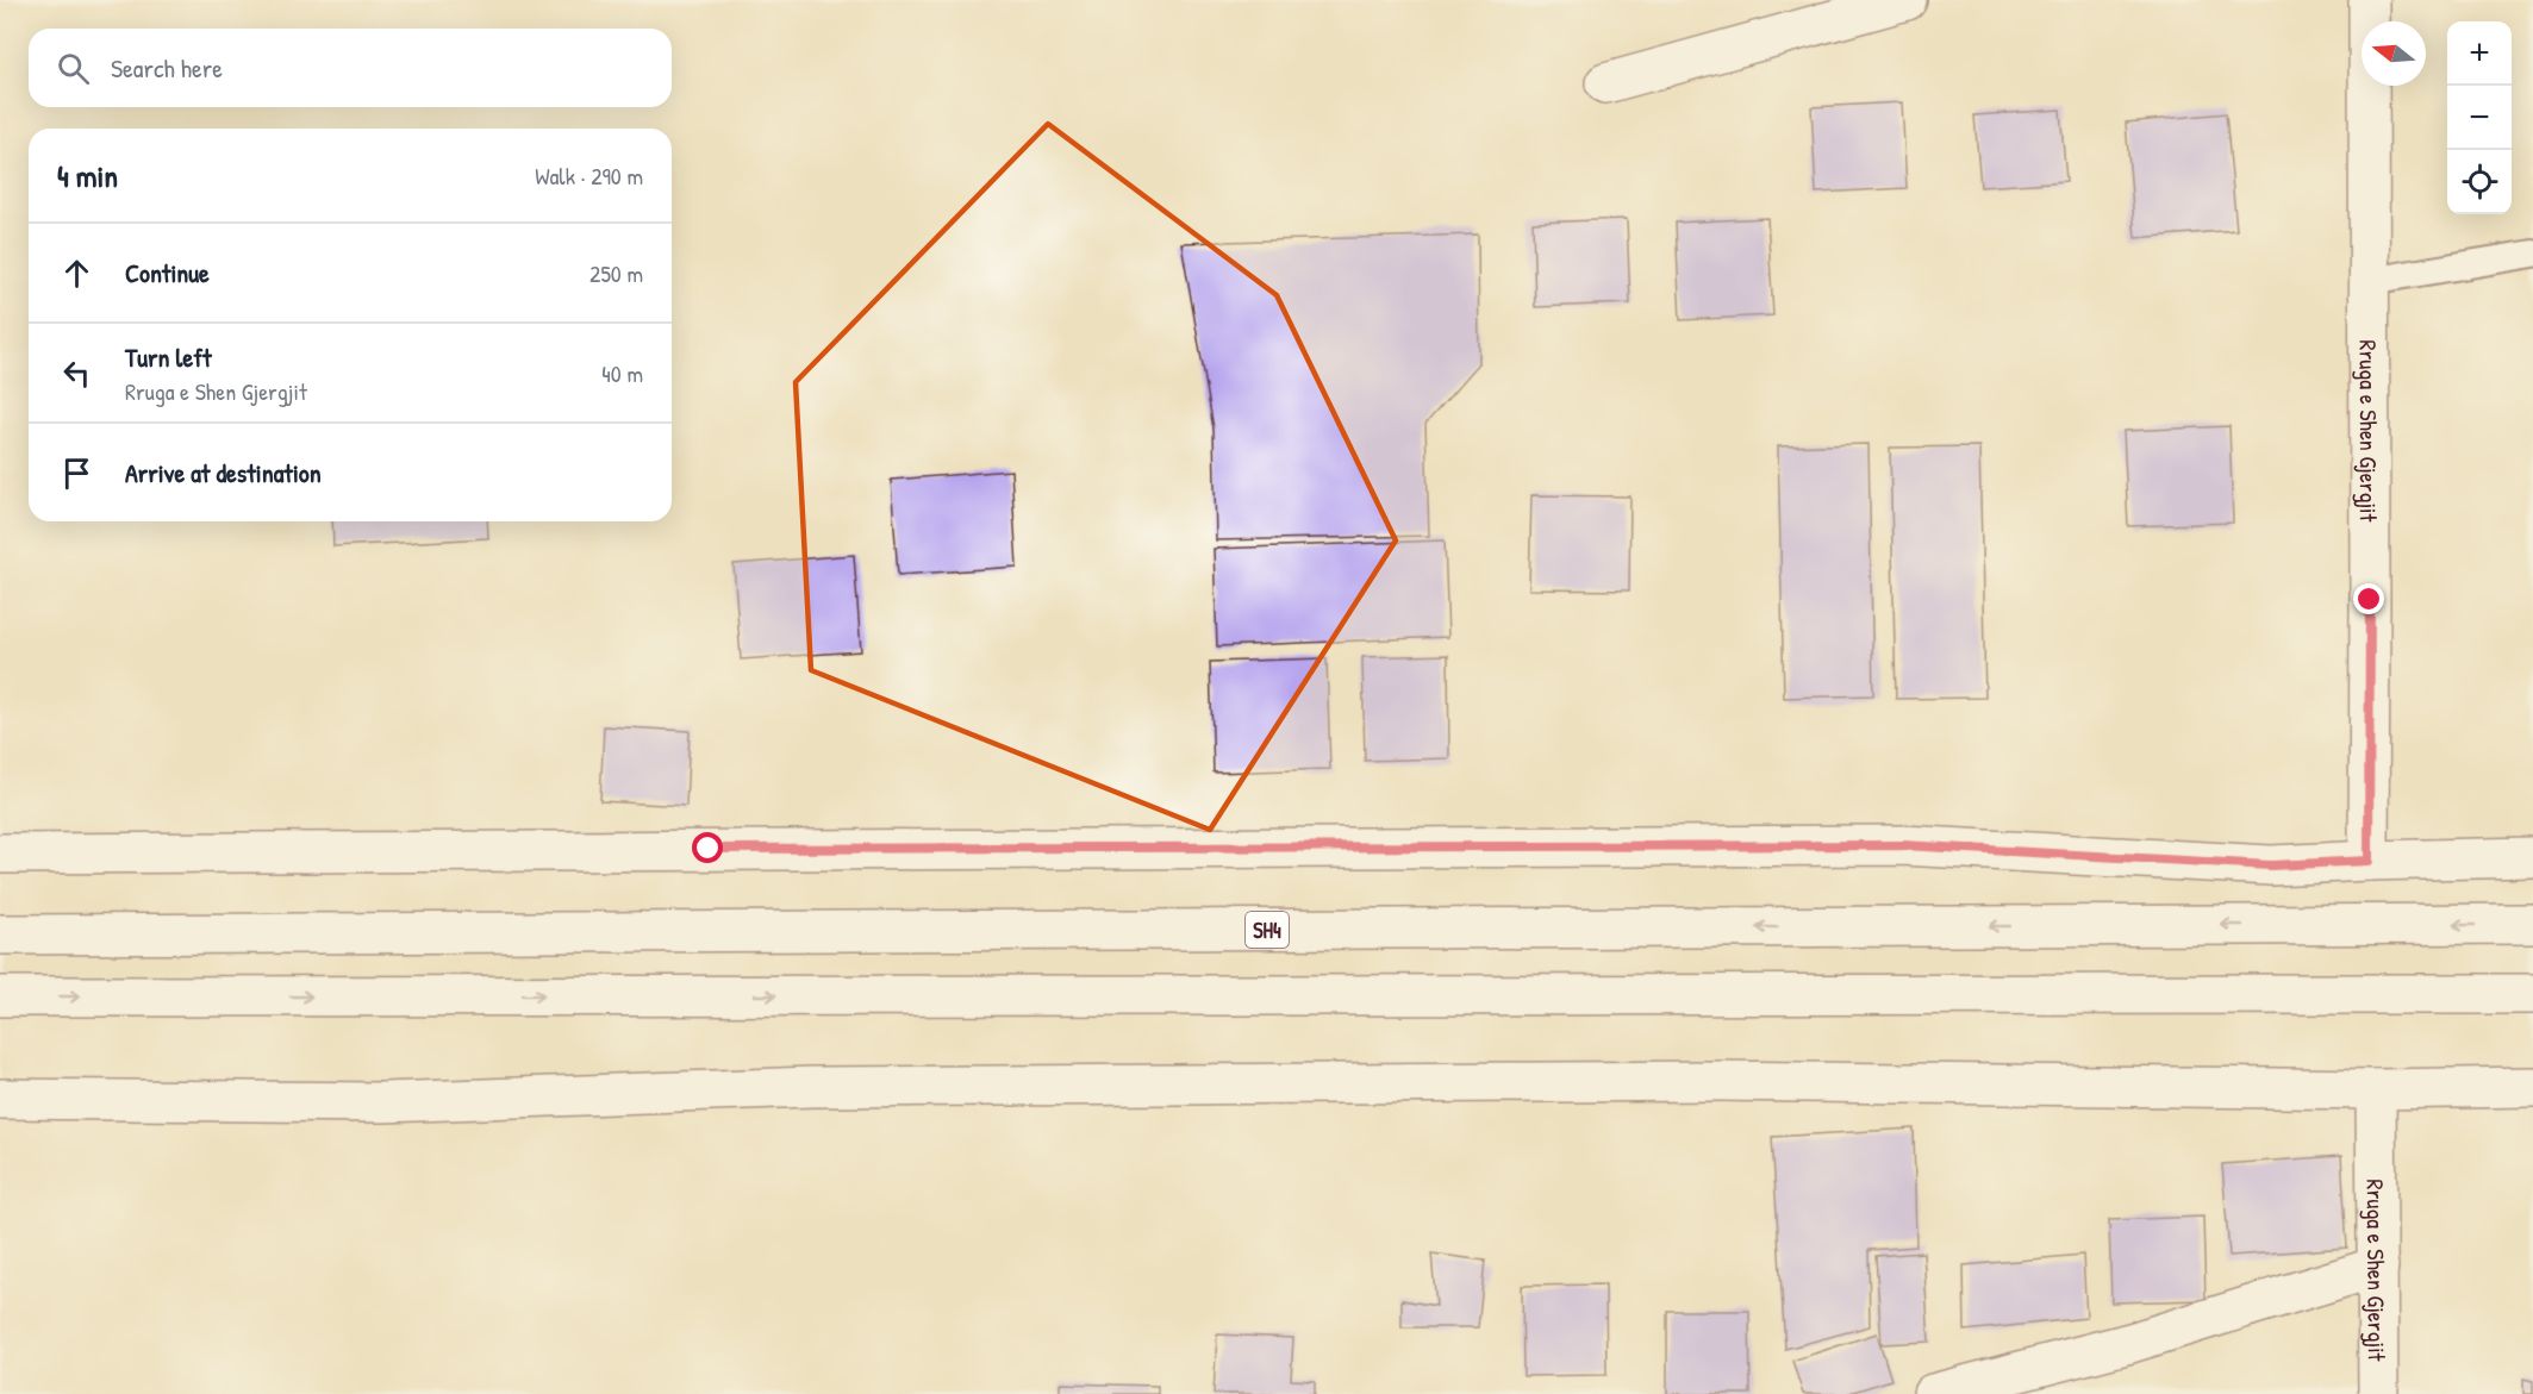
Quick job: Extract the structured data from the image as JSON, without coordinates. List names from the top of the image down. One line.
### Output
{"streets":{"main road":["Rruga e Shen Gjergjit","SH4"]},"north":"left","page":{"map_buttons":["+","−"],"search":"Search here","heading":["4 min","Walk · 290 m"],"list":[["Continue","250 m"],["Turn left","Rruga e Shen Gjergjit","40 m"],"Arrive at destination"]}}
